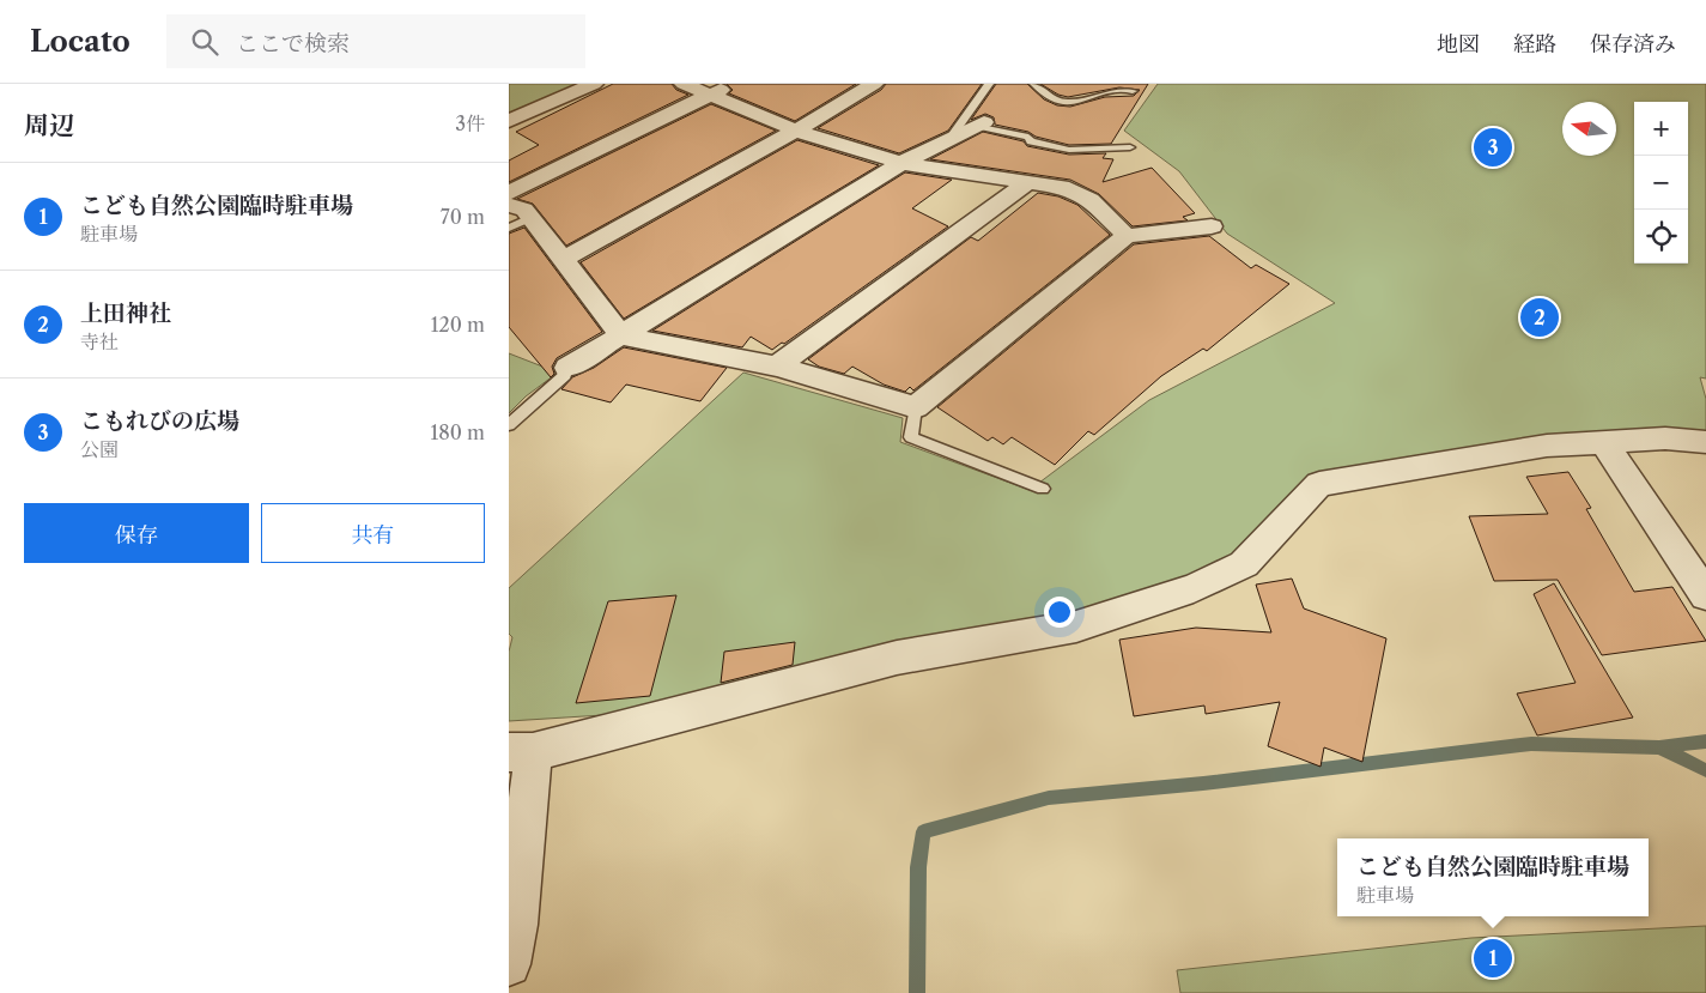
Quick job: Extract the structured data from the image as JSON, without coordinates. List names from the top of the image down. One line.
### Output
{"north":"left","page":{"header":"Locato","search":"ここで検索","nav":["地図","経路","保存済み"],"heading":["周辺","3件"],"map_buttons":["+","−"],"pins":["3","2","1"],"list":[{"mark":"1","name":"こども自然公園臨時駐車場","note":"駐車場","value":"70 m"},{"mark":"2","name":"上田神社","note":"寺社","value":"120 m"},{"mark":"3","name":"こもれびの広場","note":"公園","value":"180 m"}],"buttons":["保存","共有"],"popup":["こども自然公園臨時駐車場","駐車場"]}}
